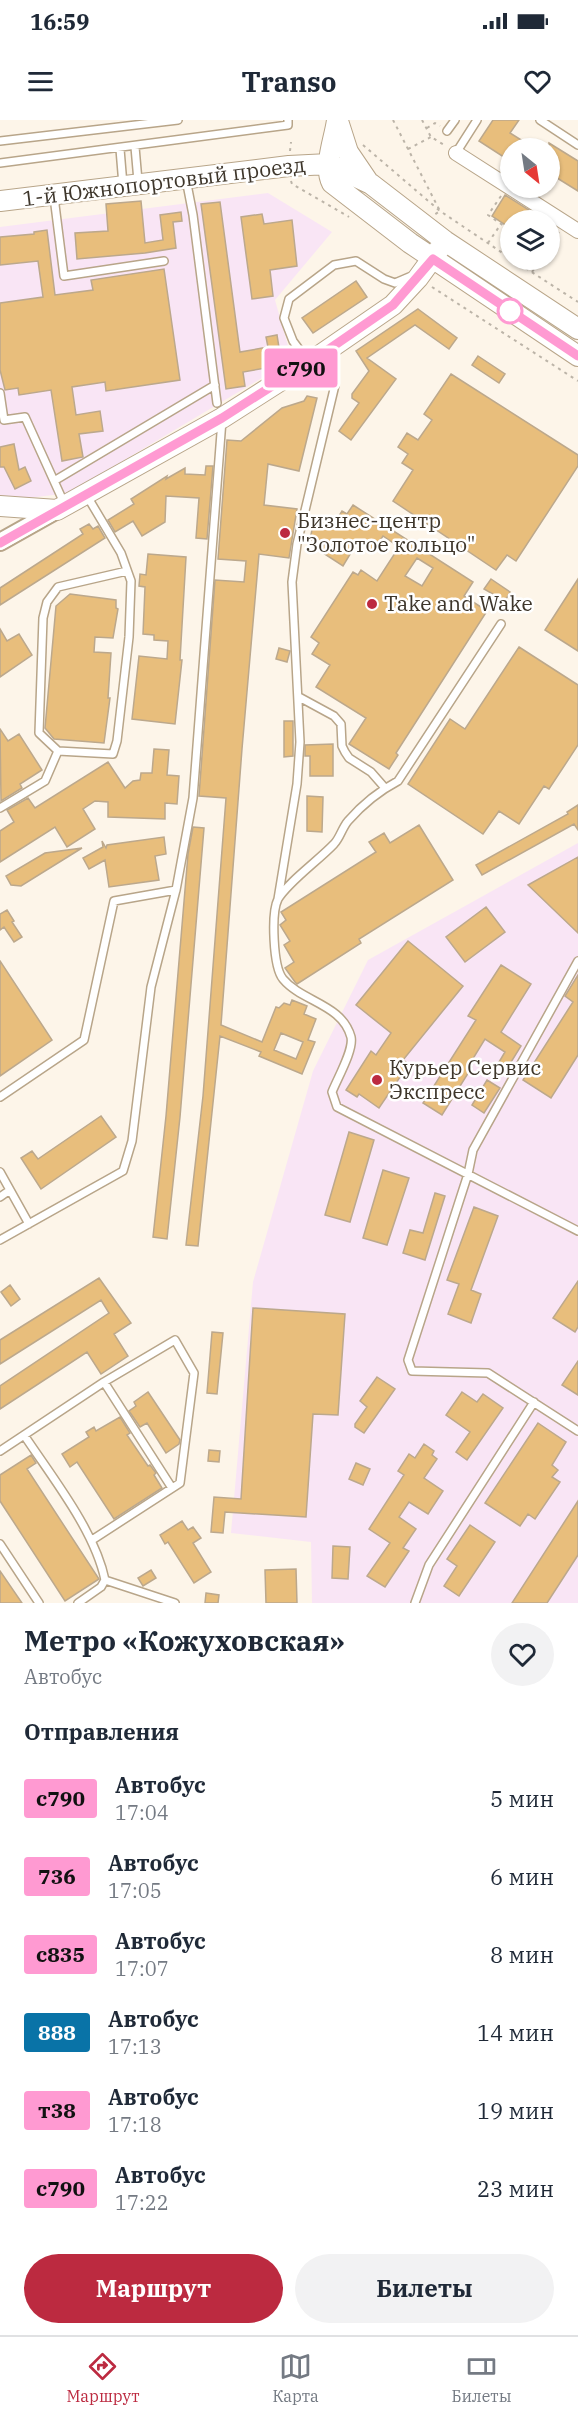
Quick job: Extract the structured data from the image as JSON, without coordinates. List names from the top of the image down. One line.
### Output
{"streets":{"main road":["1-й Южнопортовый проезд"]},"places":["Бизнес-центр \"Золотое кольцо\"","Take and Wake","Курьер Сервис Экспресс"],"lines":["bus line с790"],"north":"bottom right","page":{"status":"16:59","header":"Transo","on_map":"с790","heading":[["Метро «Кожуховская»","Автобус"],"Отправления"],"list":[{"mark":"с790","name":"Автобус","note":"17:04","value":"5 мин"},{"mark":"736","name":"Автобус","note":"17:05","value":"6 мин"},{"mark":"с835","name":"Автобус","note":"17:07","value":"8 мин"},{"mark":"888","name":"Автобус","note":"17:13","value":"14 мин"},{"mark":"т38","name":"Автобус","note":"17:18","value":"19 мин"},{"mark":"с790","name":"Автобус","note":"17:22","value":"23 мин"}],"buttons":["Маршрут","Билеты"],"tabs":["Маршрут","Карта","Билеты"]}}
